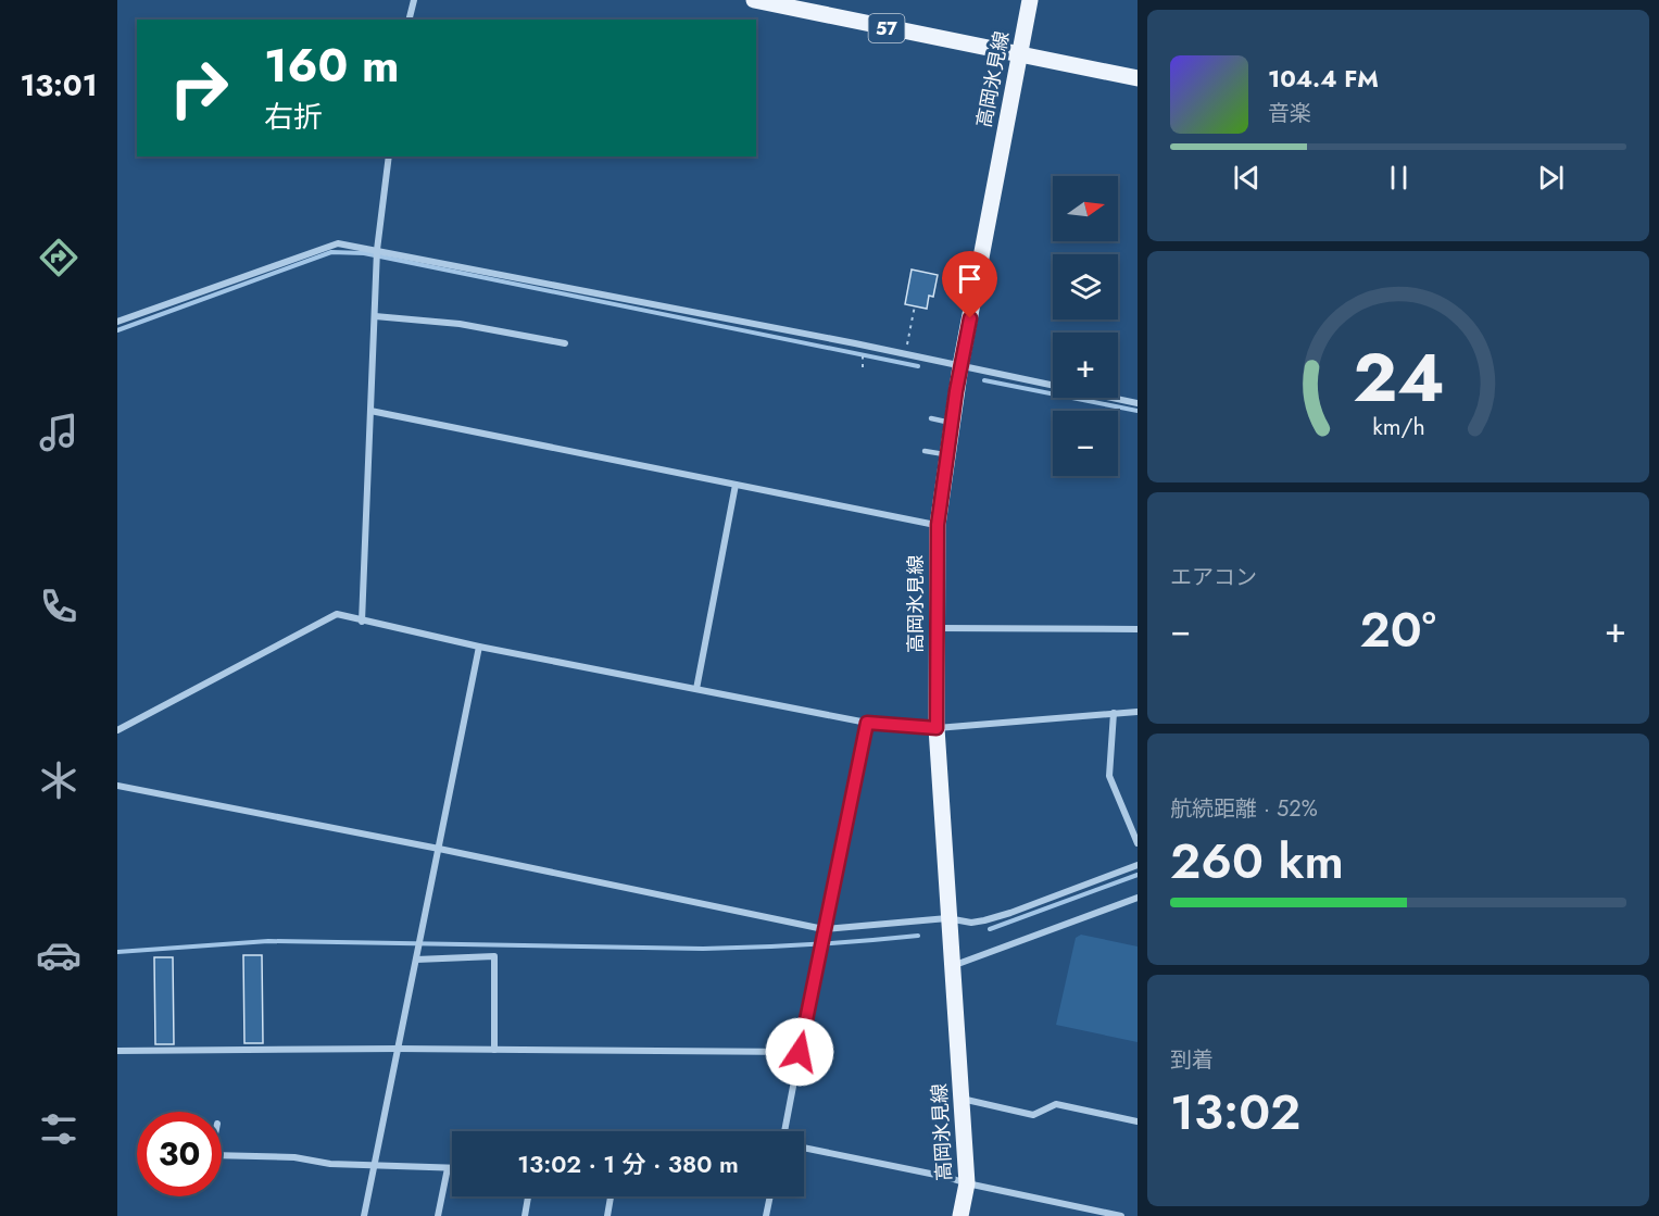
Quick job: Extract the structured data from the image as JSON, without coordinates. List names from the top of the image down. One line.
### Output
{"streets":{"main road":["57","高岡氷見線"]},"crossings":[["57","高岡氷見線"]],"north":"right","page":{"tabs":"13:01","turn":["160 m","右折"],"song":["104.4 FM","音楽"],"map_buttons":["+","−"],"tile":["エアコン",["航続距離 · 52%","260 km"],["到着","13:02"]],"heat":["−","20°","+"],"limit":"30","trip":"13:02 · 1 分 · 380 m","gauge":["24","km/h"]}}
